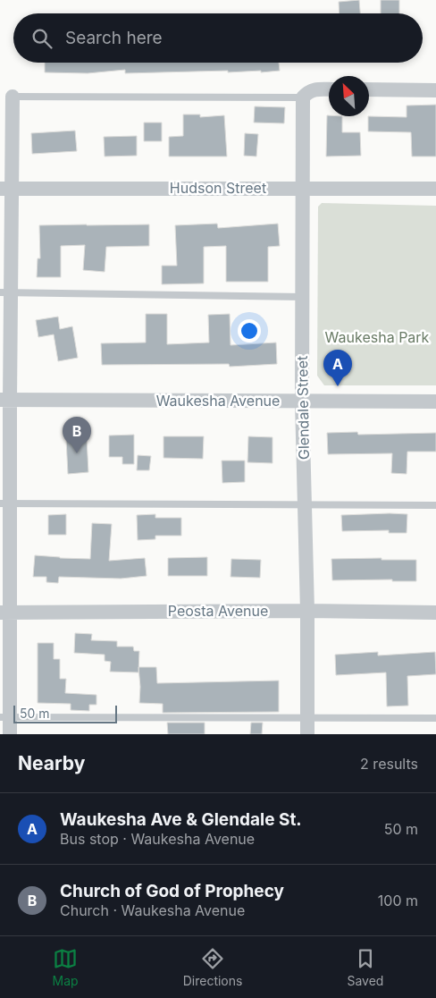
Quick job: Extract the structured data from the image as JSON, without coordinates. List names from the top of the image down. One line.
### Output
{"streets":{"street":["Hudson Street","Waukesha Avenue","Glendale Street","Peosta Avenue"]},"crossings":[["Hudson Street","Glendale Street"],["Waukesha Avenue","Glendale Street"],["Glendale Street","Peosta Avenue"]],"parks":["Waukesha Park"],"scale_bar":"50 m","north":"top left","page":{"search":"Search here","pins":["A","B"],"scale":"50 m","heading":["Nearby","2 results"],"list":[{"mark":"A","name":"Waukesha Ave & Glendale St.","note":"Bus stop · Waukesha Avenue","value":"50 m"},{"mark":"B","name":"Church of God of Prophecy","note":"Church · Waukesha Avenue","value":"100 m"}],"nav":["Map","Directions","Saved"]}}
